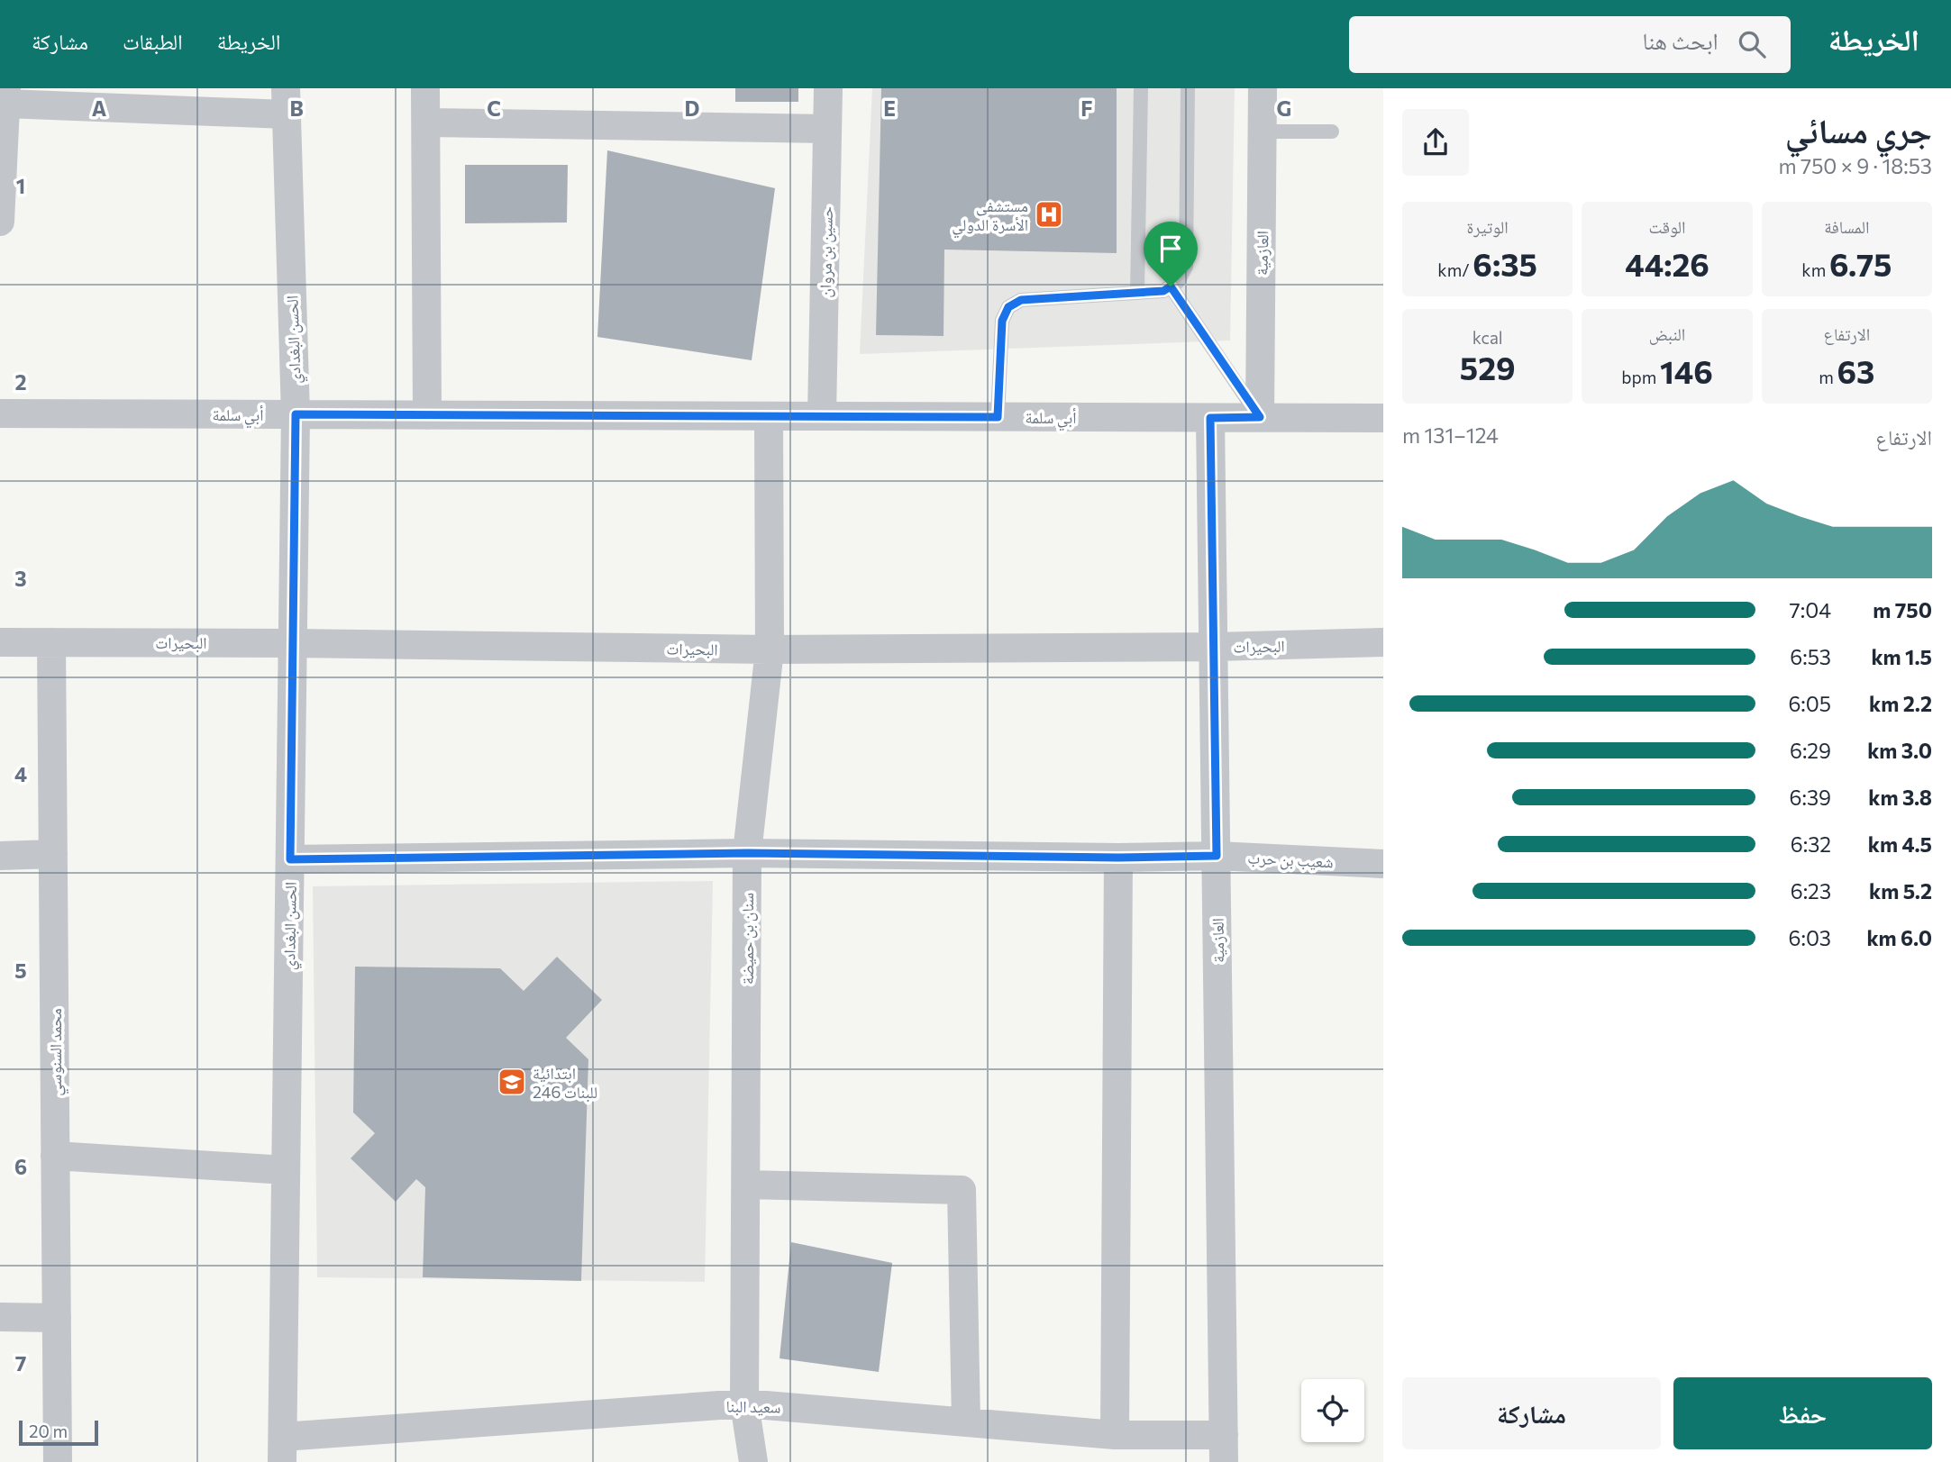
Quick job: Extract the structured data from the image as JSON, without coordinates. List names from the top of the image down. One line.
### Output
{"streets":{"street":["حسين بن مروان","العازمية","الحسن البغدادي","أبي سلمة","البحيرات","شعيب بن حرب","سنان بن حميضة","محمد السنوسي","سعيد البنا"]},"crossings":[["حسين بن مروان","أبي سلمة"],["العازمية","أبي سلمة"],["العازمية","البحيرات"],["العازمية","شعيب بن حرب"],["العازمية","سعيد البنا"],["الحسن البغدادي","أبي سلمة"],["الحسن البغدادي","البحيرات"],["الحسن البغدادي","شعيب بن حرب"],["الحسن البغدادي","سعيد البنا"],["أبي سلمة","سنان بن حميضة"],["البحيرات","سنان بن حميضة"],["البحيرات","محمد السنوسي"],["شعيب بن حرب","سنان بن حميضة"],["سنان بن حميضة","سعيد البنا"]],"places":{"hospital":["مستشفى الأسرة الدولي"],"school or university":["ابتدائية 246 للبنات"]},"scale_bar":"20 m","page":{"header":"الخريطة","search":"ابحث هنا","nav":["الخريطة","الطبقات","مشاركة"],"heading":["جري مسائي","18:53 · 9 × 750 m"],"stats":[["المسافة","6.75 km"],["الوقت","44:26"],["الوتيرة","6:35 /km"],["الارتفاع","63 m"],["النبض","146 bpm"],["kcal","529"]],"chart":["الارتفاع","124–131 m"],"list":[{"name":"750 m","note":"7:04"},{"name":"1.5 km","note":"6:53"},{"name":"2.2 km","note":"6:05"},{"name":"3.0 km","note":"6:29"},{"name":"3.8 km","note":"6:39"},{"name":"4.5 km","note":"6:32"},{"name":"5.2 km","note":"6:23"},{"name":"6.0 km","note":"6:03"}],"buttons":["حفظ","مشاركة"],"scale":"20 m"},"grid":{"columns":["A","B","C","D","E","F","G"],"rows":["1","2","3","4","5","6","7"]}}
